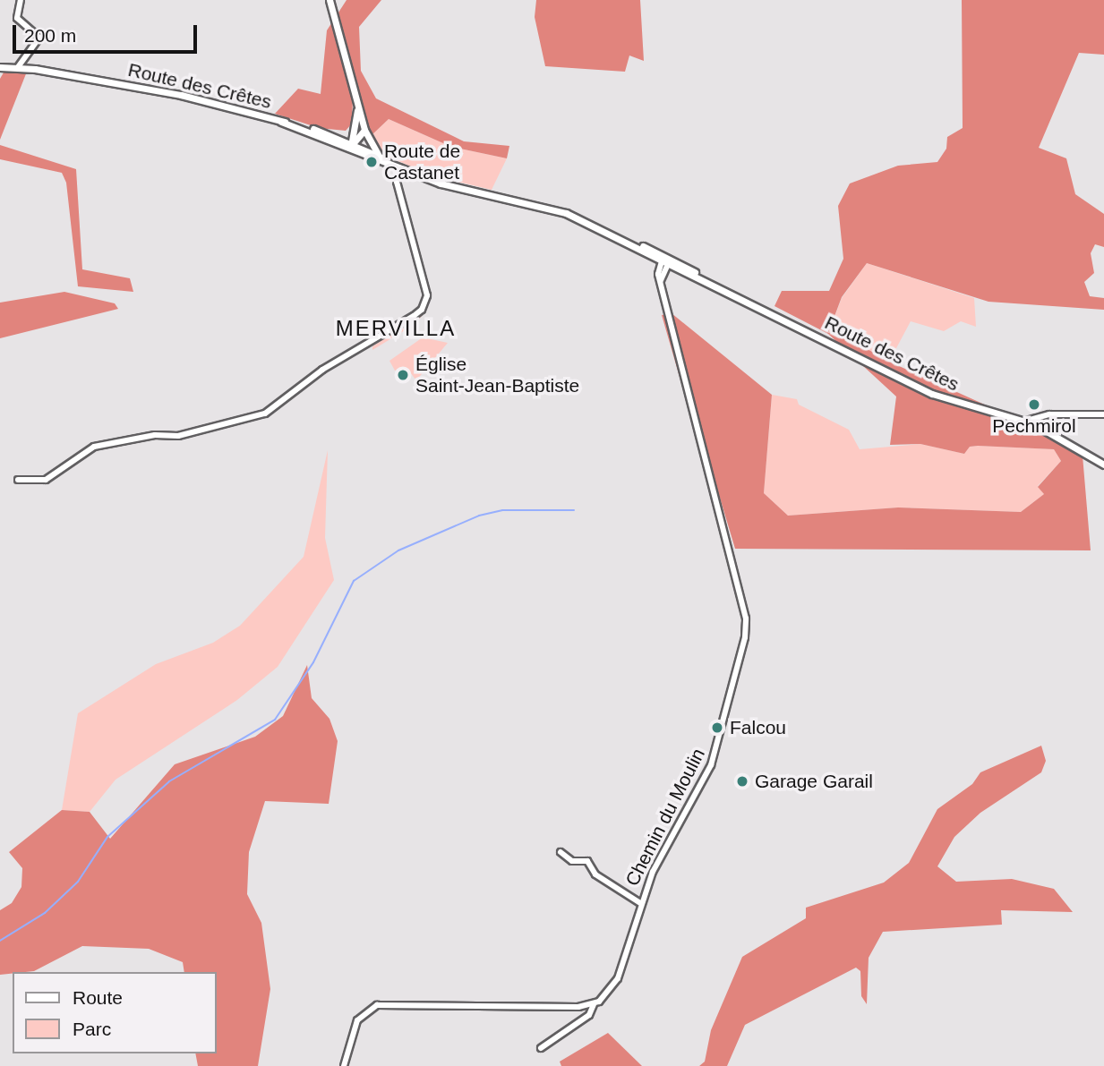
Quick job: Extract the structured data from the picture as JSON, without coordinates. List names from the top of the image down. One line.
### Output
{"streets":{"street":["Route des Crêtes","Chemin du Moulin"]},"crossings":[["Route des Crêtes","Chemin du Moulin"]],"districts":["MERVILLA"],"places":["Route de Castanet","Église Saint-Jean-Baptiste","Pechmirol","Falcou","Garage Garail"],"legend":["Route","Parc"],"scale_bar":"200 m"}
